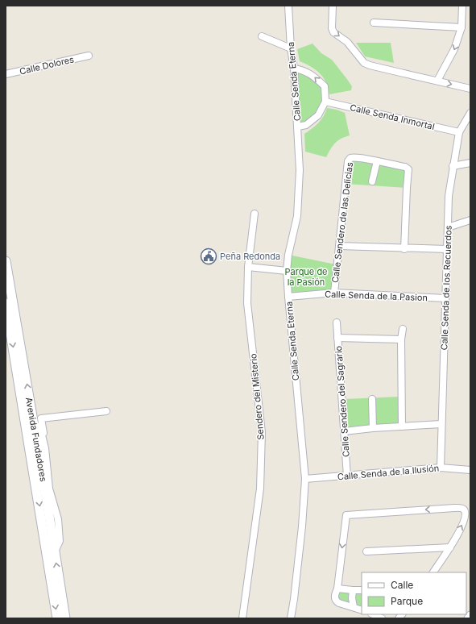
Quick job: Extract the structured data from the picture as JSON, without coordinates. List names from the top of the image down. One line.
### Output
{"streets":{"main road":["Avenida Fundadores"],"street":["Calle Dolores","Calle Senda Eterna","Calle Senda Inmortal","Calle Sendero de las Delicias","Calle Senda de los Recuerdos","Calle Senda de la Pasion","Sendero del Misterio","Calle Sendero del Sagrario","Calle Senda de la Ilusión"]},"crossings":[["Calle Senda Eterna","Calle Senda de la Pasion"],["Calle Senda Eterna","Calle Senda de la Ilusión"],["Calle Senda Inmortal","Calle Senda de los Recuerdos"],["Calle Sendero de las Delicias","Calle Senda de la Pasion"],["Calle Senda de los Recuerdos","Calle Senda de la Pasion"],["Calle Senda de los Recuerdos","Calle Senda de la Ilusión"],["Calle Sendero del Sagrario","Calle Senda de la Ilusión"]],"parks":["Parque de la Pasión"],"places":{"public building":["Peña Redonda"]},"legend":["Calle","Parque"]}
